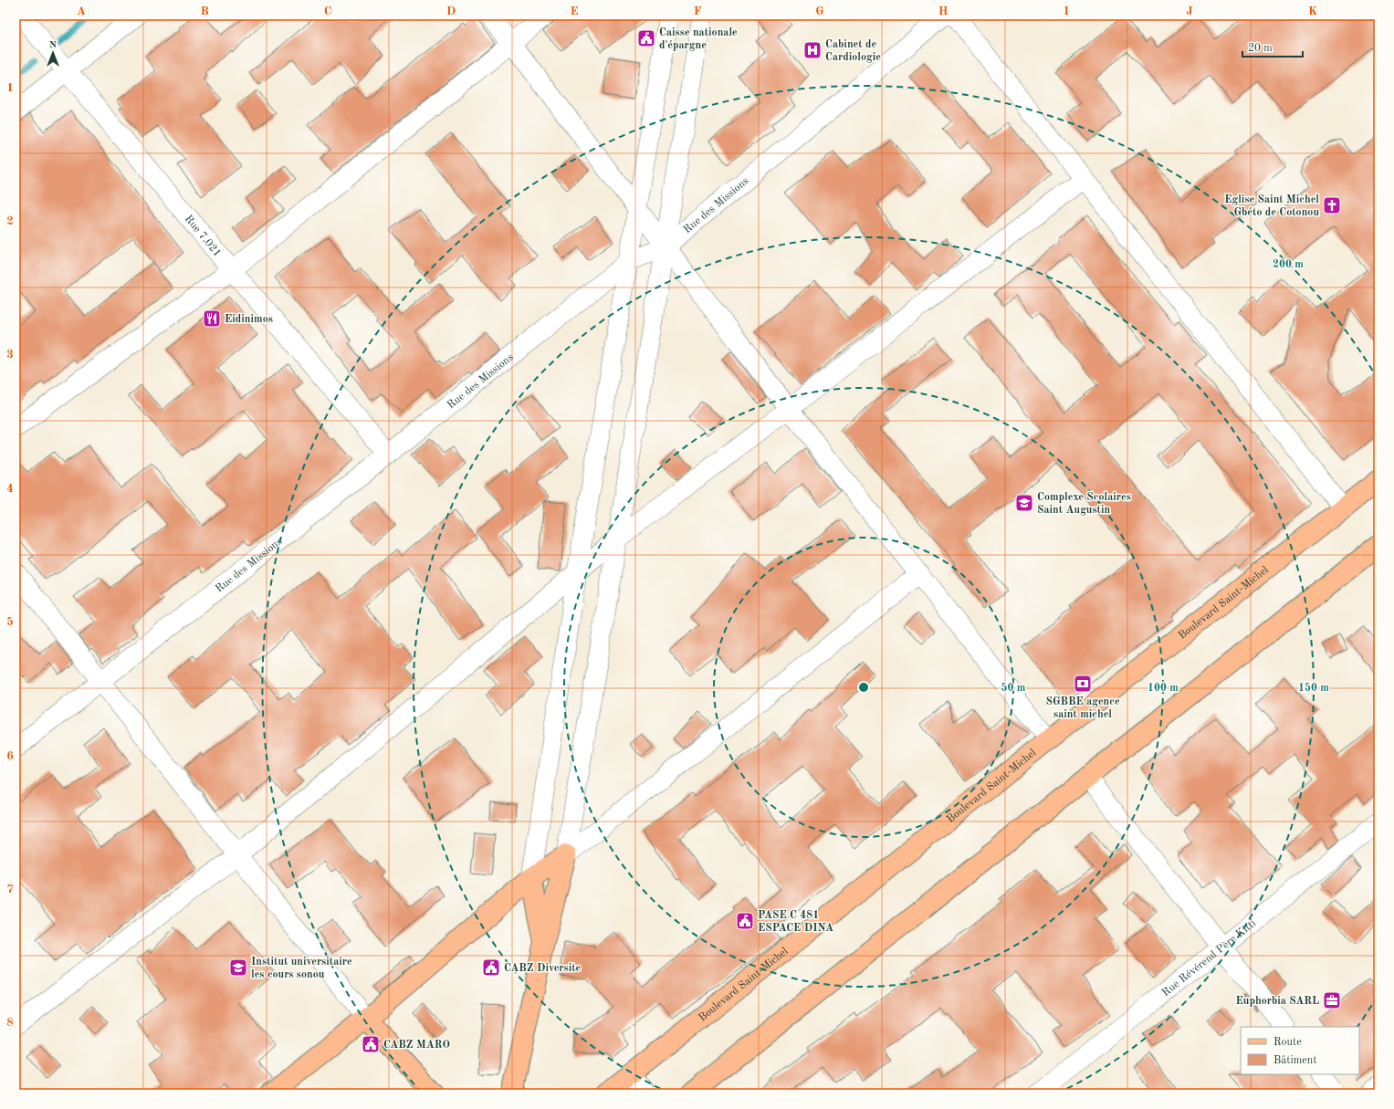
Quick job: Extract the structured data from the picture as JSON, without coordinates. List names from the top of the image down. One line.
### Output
{"streets":{"main road":["Boulevard Saint-Michel"],"street":["Rue des Missions","Rue 7.021","Rue Révérend Père Kitti"]},"crossings":[["Rue des Missions","Rue 7.021"]],"places":{"public building":["Caisse nationale d'épargne","PASE C 481 ESPACE DINA","CABZ Diversite","CABZ MARO"],"hospital":["Cabinet de Cardiologie"],"church":["Eglise Saint Michel Gbéto de Cotonou"],"restaurant":["Eidinimos"],"school or university":["Complexe Scolaires Saint Augustin","Institut universitaire les cours sonou"],"bank":["SGBBE agence saint michel"],"office":["Euphorbia SARL"]},"legend":["Route","Bâtiment"],"scale_bar":"20 m","north":"top","grid":{"columns":["A","B","C","D","E","F","G","H","I","J","K"],"rows":["1","2","3","4","5","6","7","8"]},"rings":["200 m","50 m","100 m","150 m"]}
